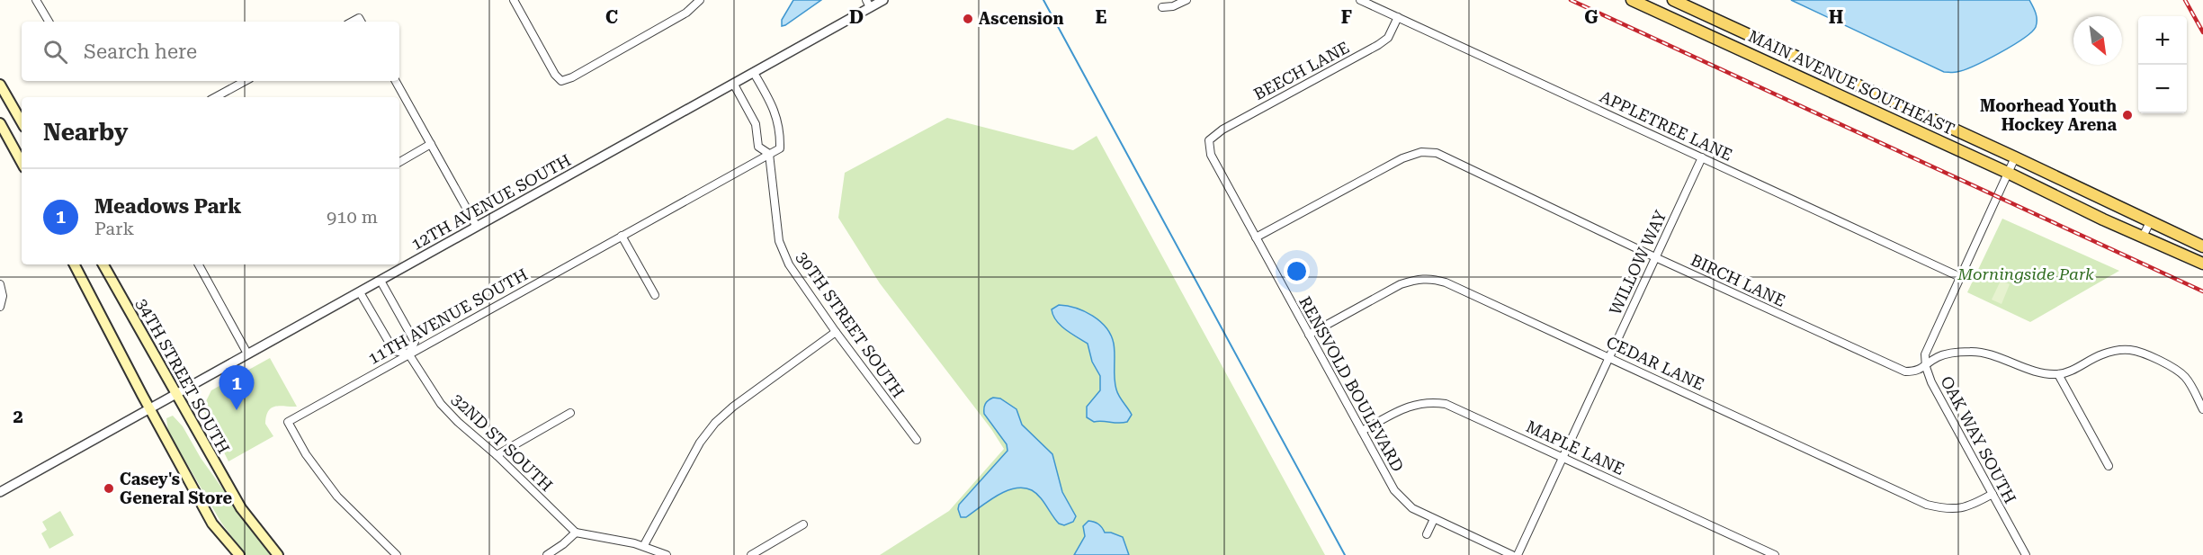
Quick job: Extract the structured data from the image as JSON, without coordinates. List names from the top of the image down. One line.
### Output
{"streets":{"main road":["MAIN AVENUE SOUTHEAST","34TH STREET SOUTH"],"street":["BEECH LANE","APPLETREE LANE","12TH AVENUE SOUTH","WILLOW WAY","BIRCH LANE","11TH AVENUE SOUTH","30TH STREET SOUTH","CEDAR LANE","RENSVOLD BOULEVARD","OAK WAY SOUTH","32ND ST SOUTH","MAPLE LANE"]},"crossings":[["BEECH LANE","APPLETREE LANE"],["BEECH LANE","RENSVOLD BOULEVARD"],["MAIN AVENUE SOUTHEAST","OAK WAY SOUTH"],["APPLETREE LANE","WILLOW WAY"],["APPLETREE LANE","OAK WAY SOUTH"],["12TH AVENUE SOUTH","30TH STREET SOUTH"],["12TH AVENUE SOUTH","34TH STREET SOUTH"],["12TH AVENUE SOUTH","32ND ST SOUTH"],["WILLOW WAY","BIRCH LANE"],["WILLOW WAY","CEDAR LANE"],["WILLOW WAY","MAPLE LANE"],["BIRCH LANE","RENSVOLD BOULEVARD"],["BIRCH LANE","OAK WAY SOUTH"],["11TH AVENUE SOUTH","30TH STREET SOUTH"],["11TH AVENUE SOUTH","32ND ST SOUTH"],["CEDAR LANE","RENSVOLD BOULEVARD"],["CEDAR LANE","OAK WAY SOUTH"],["RENSVOLD BOULEVARD","MAPLE LANE"]],"parks":["Morningside Park"],"places":["Ascension","Moorhead Youth Hockey Arena","Casey's General Store"],"north":"bottom right","page":{"map_buttons":["+","−"],"search":"Search here","heading":"Nearby","list":[{"mark":"1","name":"Meadows Park","note":"Park","value":"910 m"}],"pins":"1"},"grid":{"columns":["C","D","E","F","G","H"],"rows":["2"]}}
